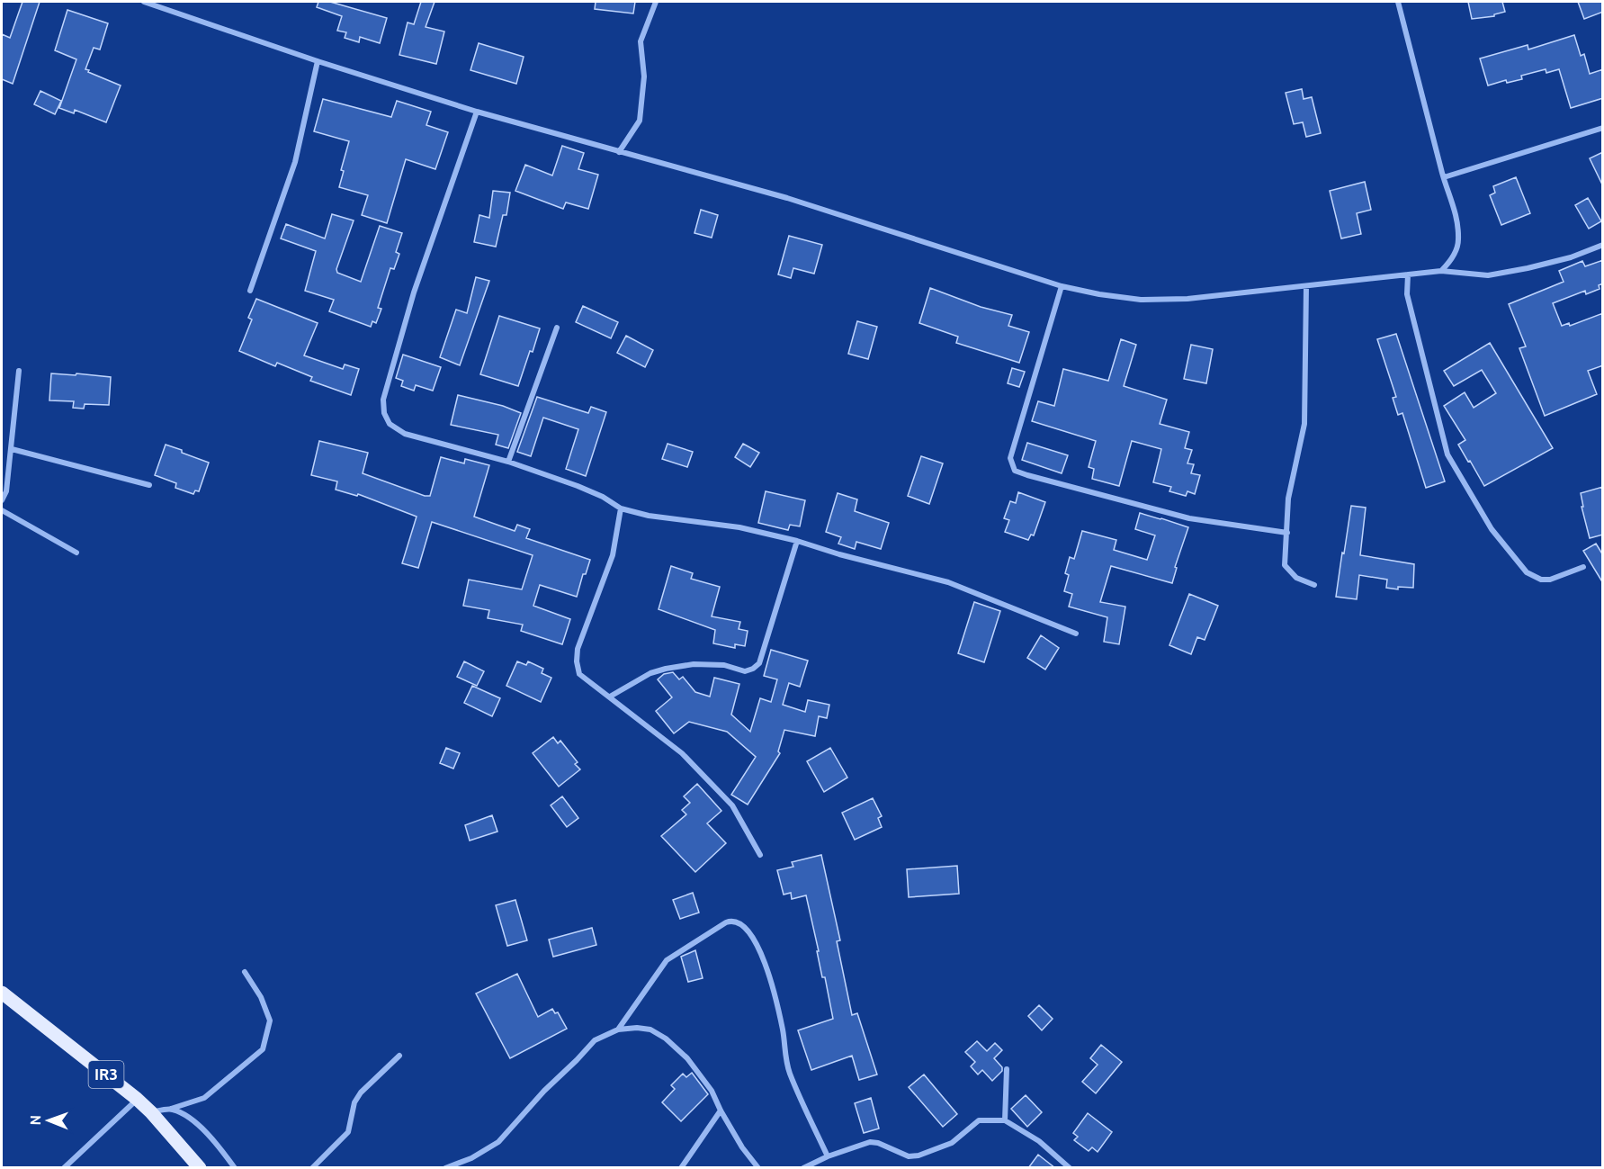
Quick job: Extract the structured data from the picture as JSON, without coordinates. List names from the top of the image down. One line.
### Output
{"streets":{"main road":["IR3"]},"north":"left"}
